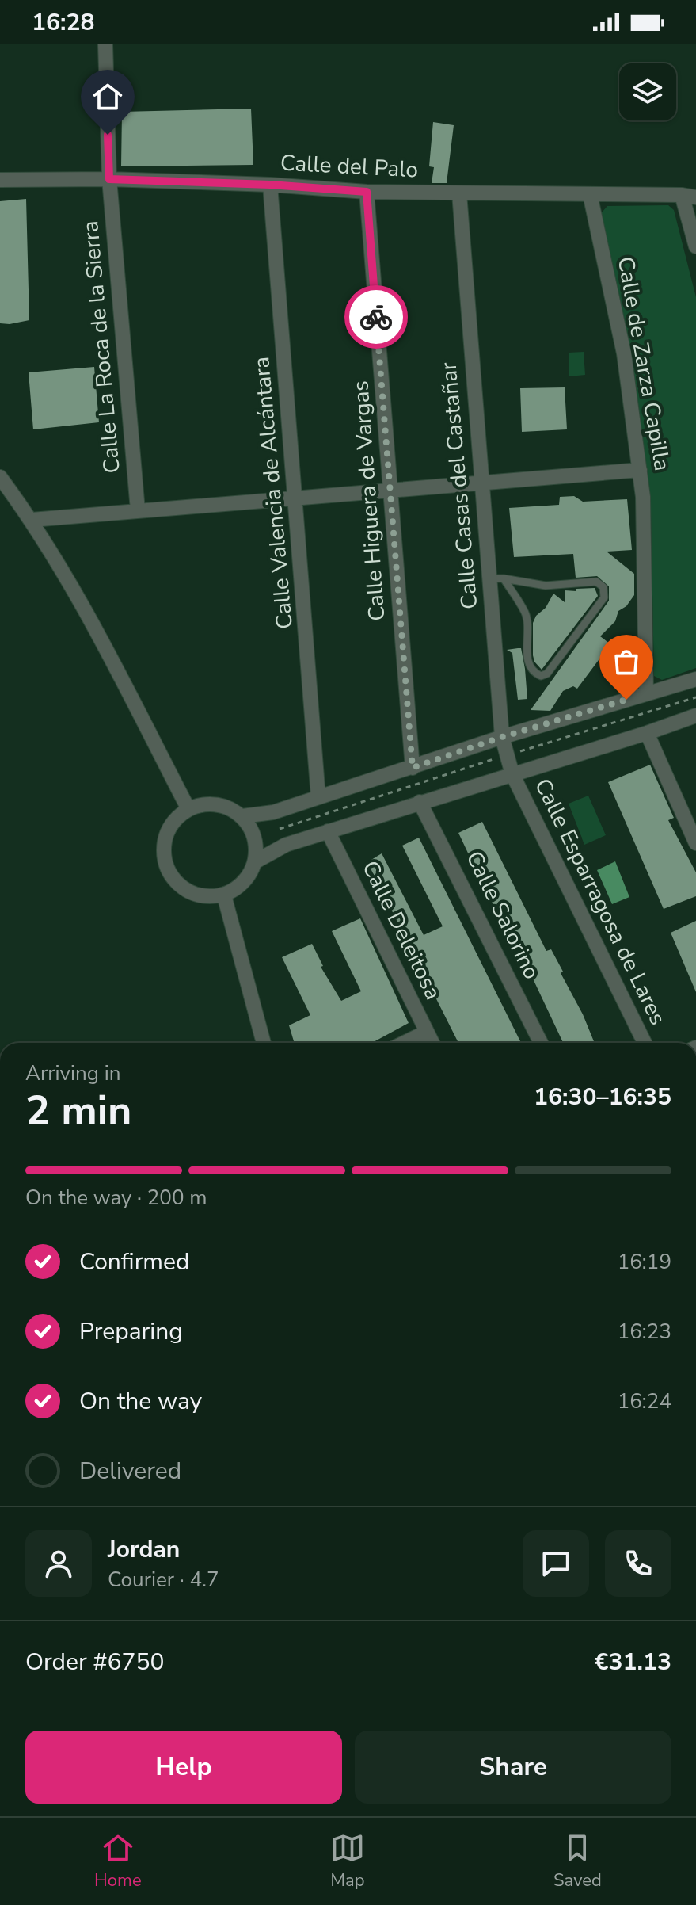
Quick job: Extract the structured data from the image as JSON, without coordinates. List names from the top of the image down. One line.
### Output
{"streets":{"street":["Calle del Palo","Calle La Roca de la Sierra","Calle de Zarza Capilla","Calle Casas del Castañar","Calle Valencia de Alcántara","Calle Higuera de Vargas","Calle Esparragosa de Lares","Calle Salorino","Calle Deleitosa"]},"crossings":[["Calle del Palo","Calle La Roca de la Sierra"],["Calle del Palo","Calle de Zarza Capilla"],["Calle del Palo","Calle Casas del Castañar"],["Calle del Palo","Calle Valencia de Alcántara"],["Calle del Palo","Calle Higuera de Vargas"],["Calle Casas del Castañar","Calle Esparragosa de Lares"]],"page":{"status":"16:28","heading":["2 min","Arriving in","16:30–16:35"],"panel":["Jordan","Courier · 4.7","Order #6750","€31.13"],"bar":"On the way · 200 m","list":[["Confirmed","16:19"],["Preparing","16:23"],["On the way","16:24"],"Delivered"],"buttons":["Help","Share"],"tabs":["Home","Map","Saved"]}}
